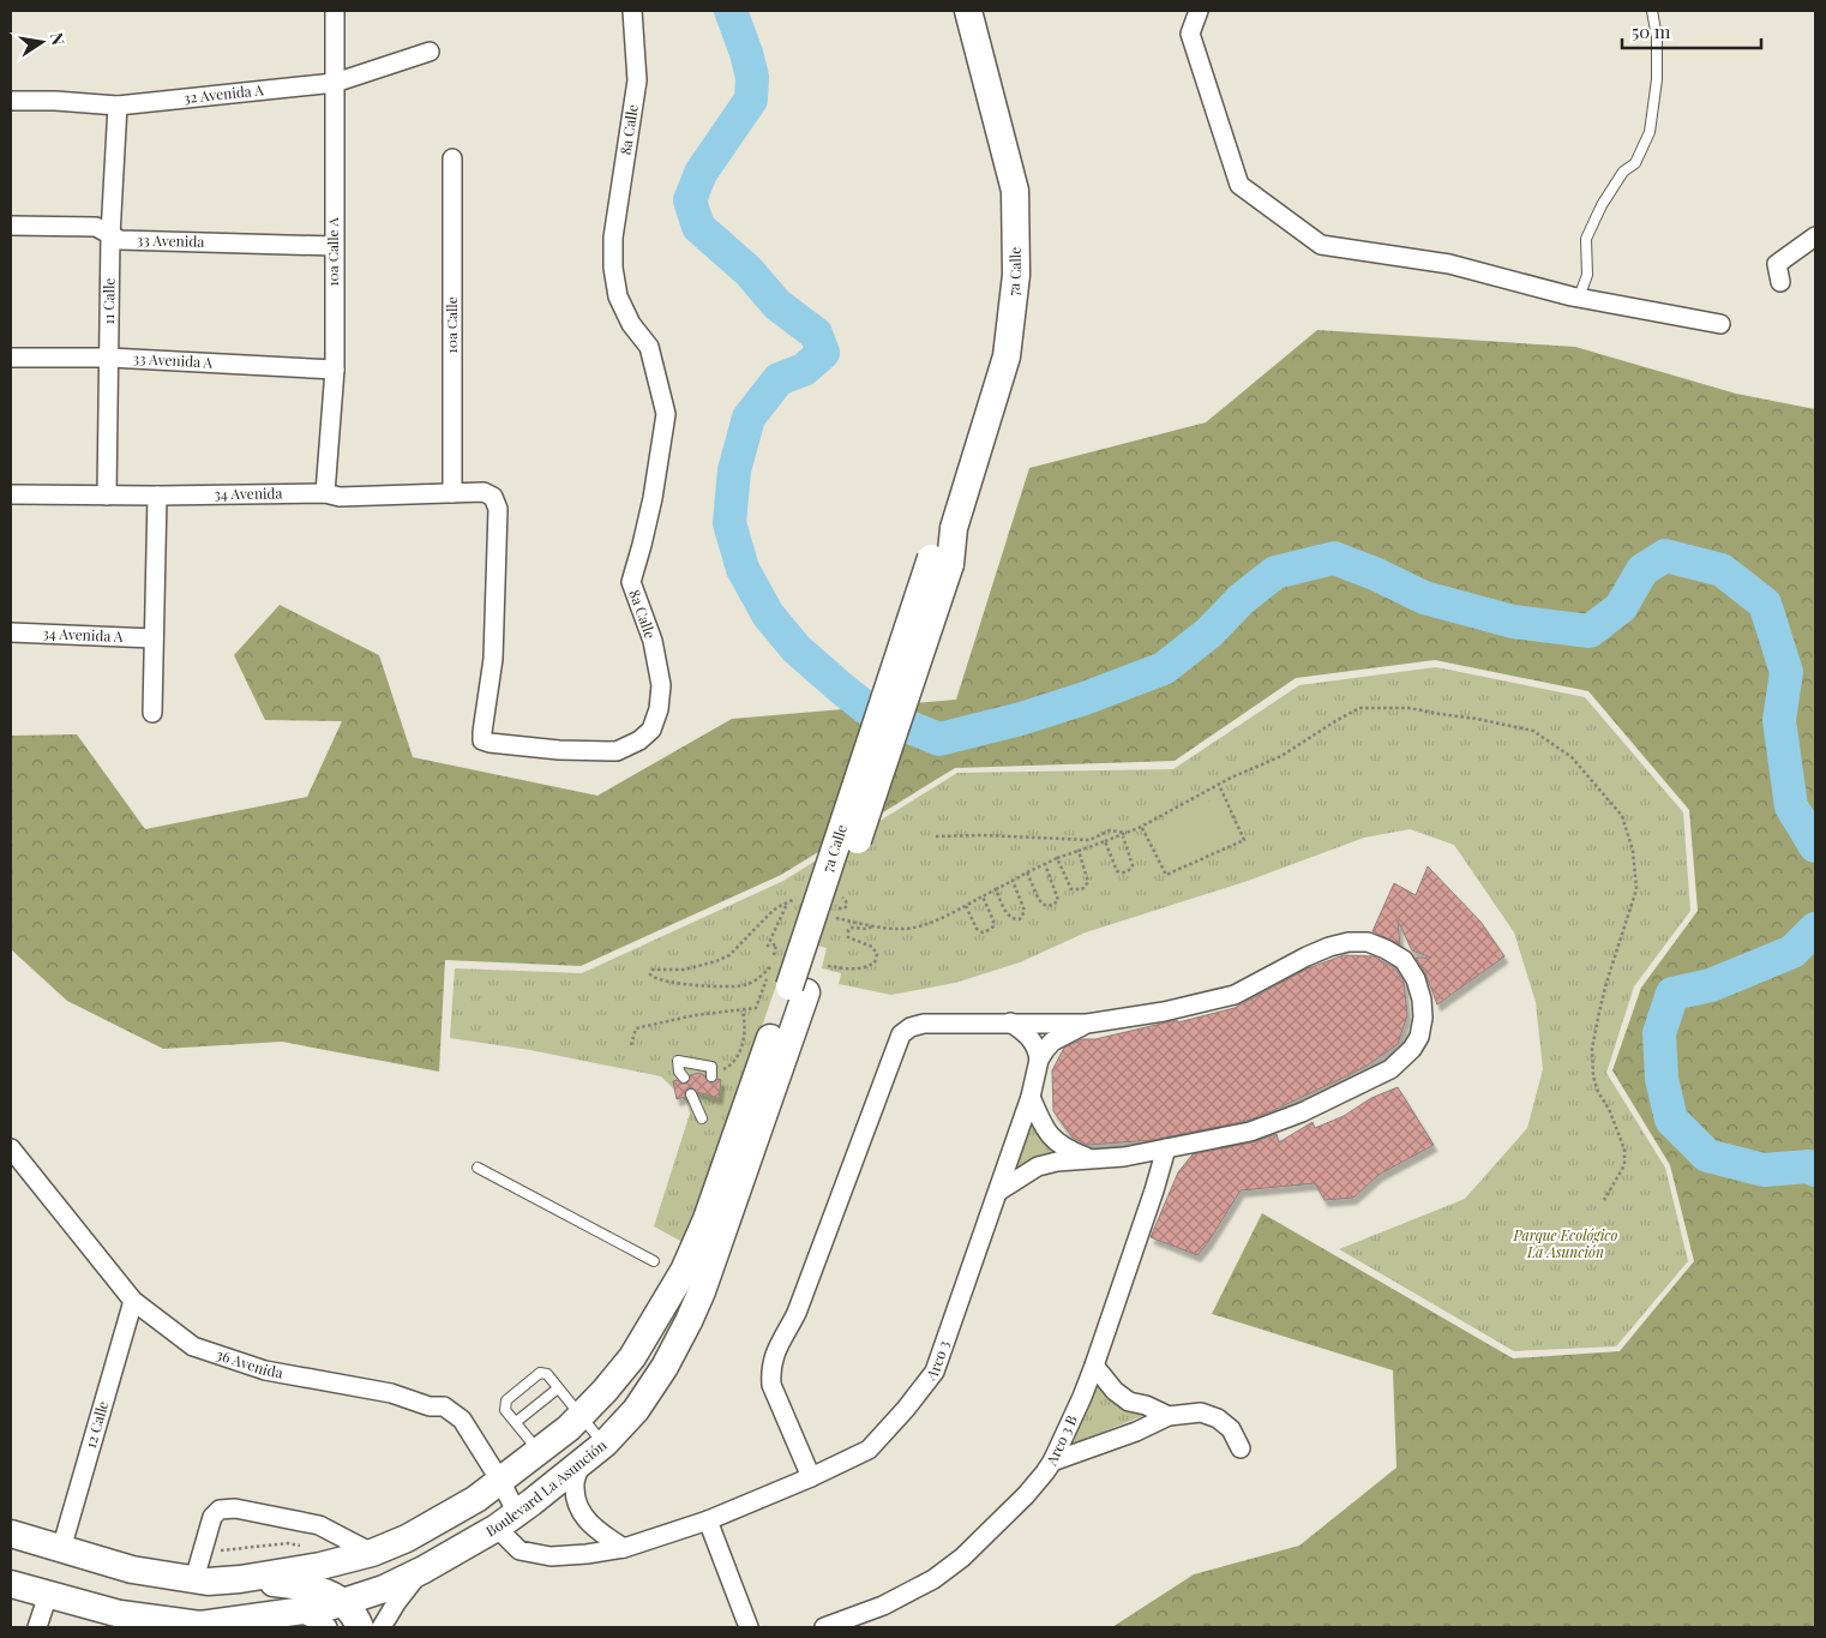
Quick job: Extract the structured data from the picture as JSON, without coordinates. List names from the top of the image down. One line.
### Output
{"streets":{"main road":["7a Calle","Boulevard La Asunción"],"street":["32 Avenida A","8a Calle","33 Avenida","10a Calle A","11 Calle","10a Calle","33 Avenida A","34 Avenida","34 Avenida A","Arco 3","36 Avenida","12 Calle","Arco 3 B"]},"crossings":[["32 Avenida A","10a Calle A"],["32 Avenida A","11 Calle"],["8a Calle","34 Avenida"],["33 Avenida","10a Calle A"],["33 Avenida","11 Calle"],["10a Calle A","33 Avenida A"],["10a Calle A","34 Avenida"],["7a Calle","Boulevard La Asunción"],["11 Calle","33 Avenida A"],["11 Calle","34 Avenida"],["10a Calle","34 Avenida"],["Arco 3","Boulevard La Asunción"],["36 Avenida","12 Calle"]],"parks":["Parque Ecológico La Asunción"],"scale_bar":"50 m","north":"right"}
